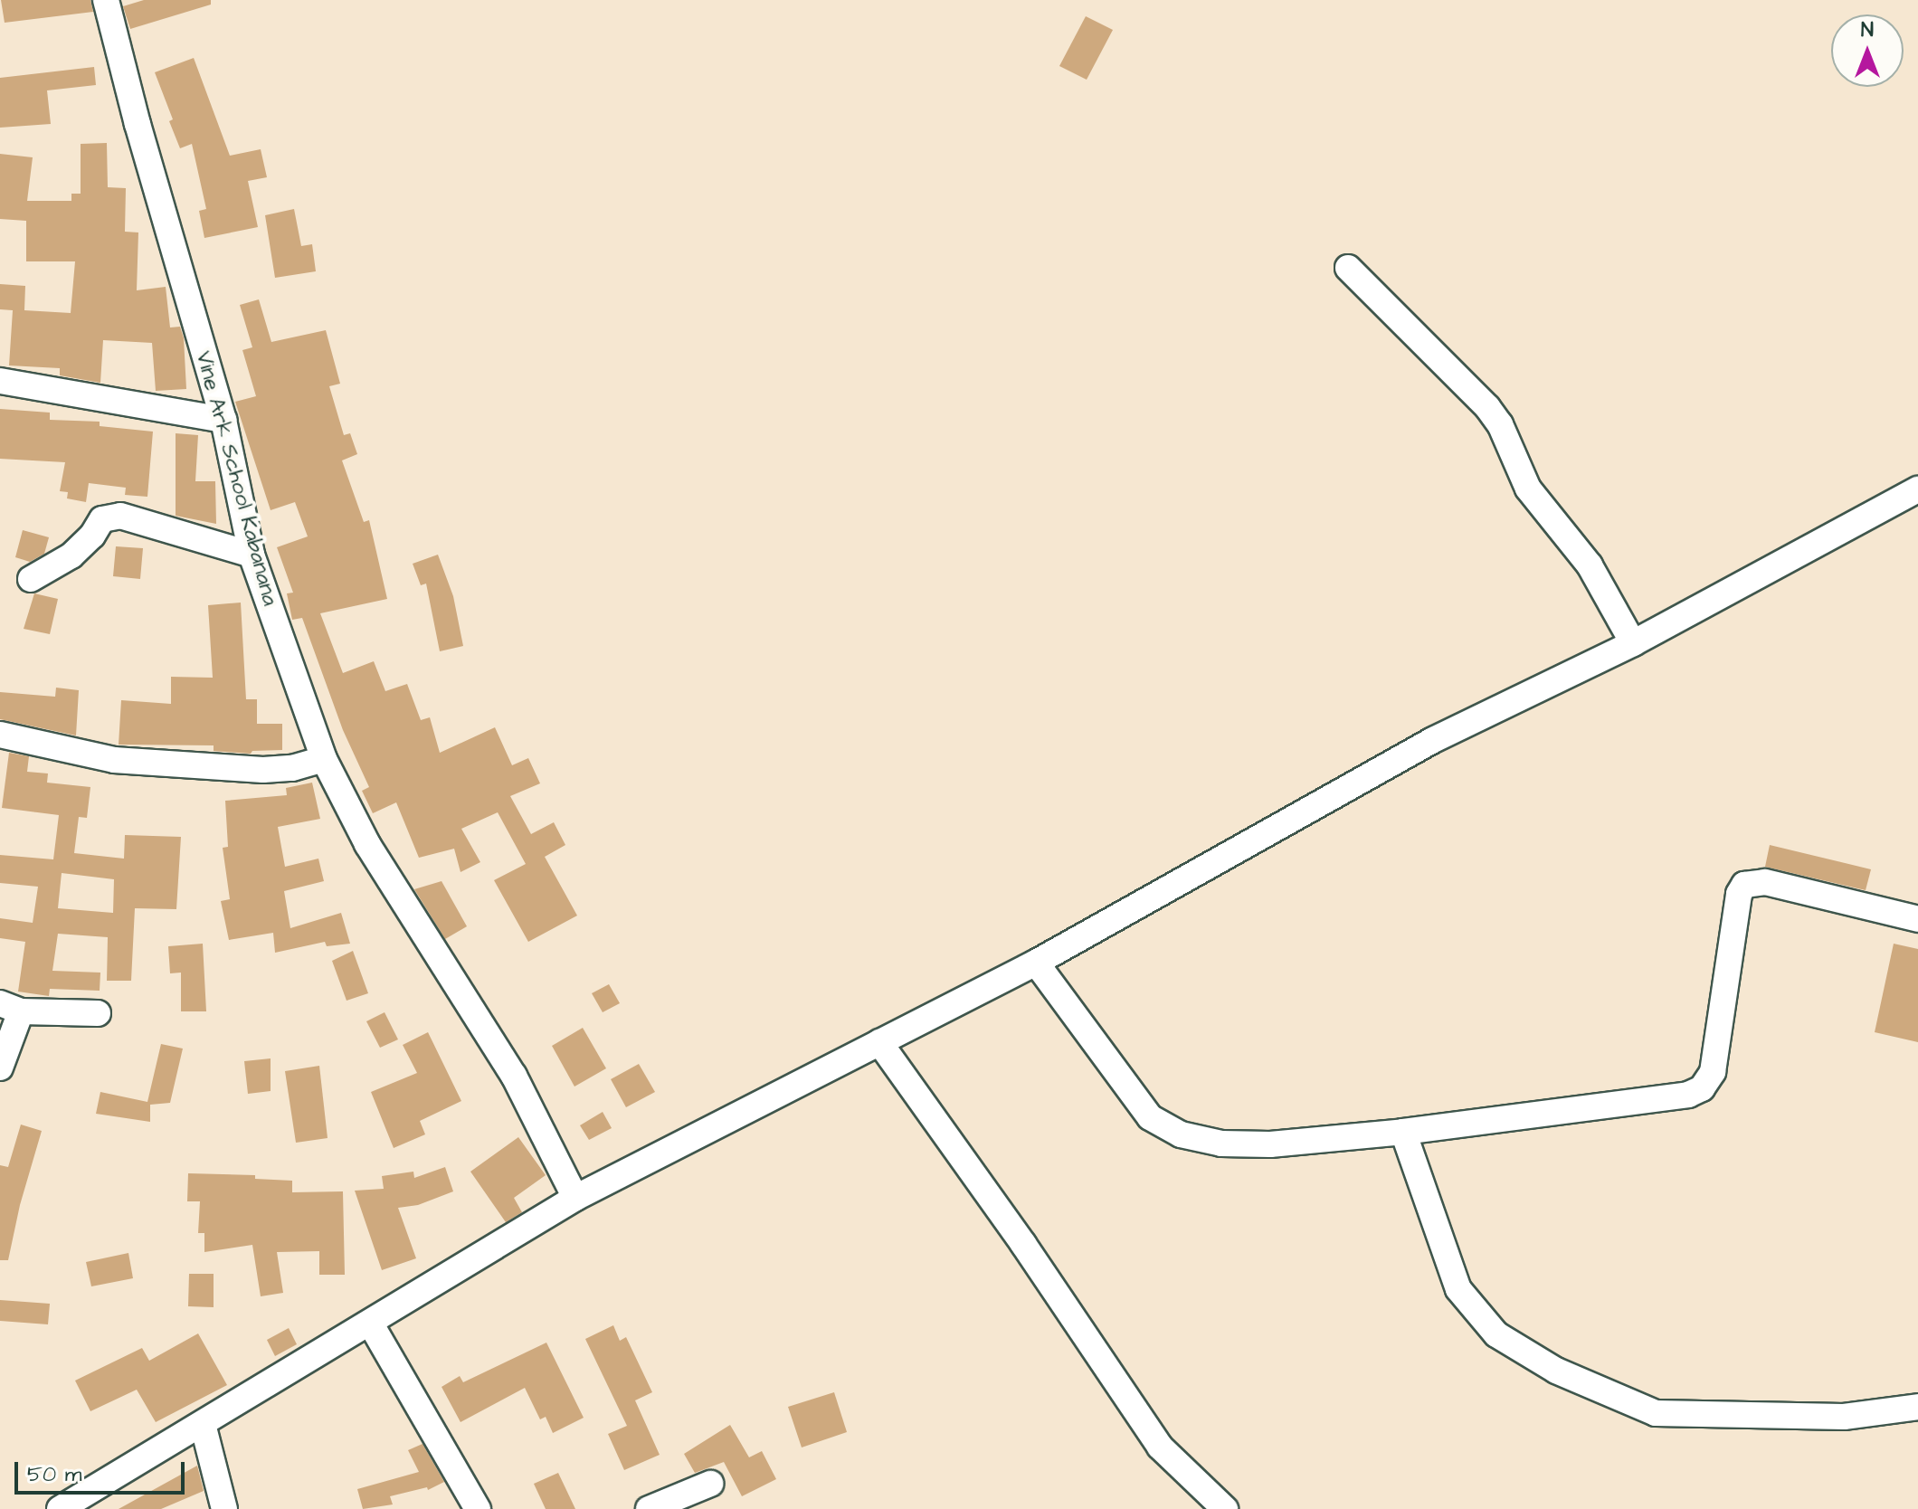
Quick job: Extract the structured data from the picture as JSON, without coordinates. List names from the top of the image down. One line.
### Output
{"streets":{"street":["Vine Ark School Kabanana"]},"scale_bar":"50 m","north":"top"}
